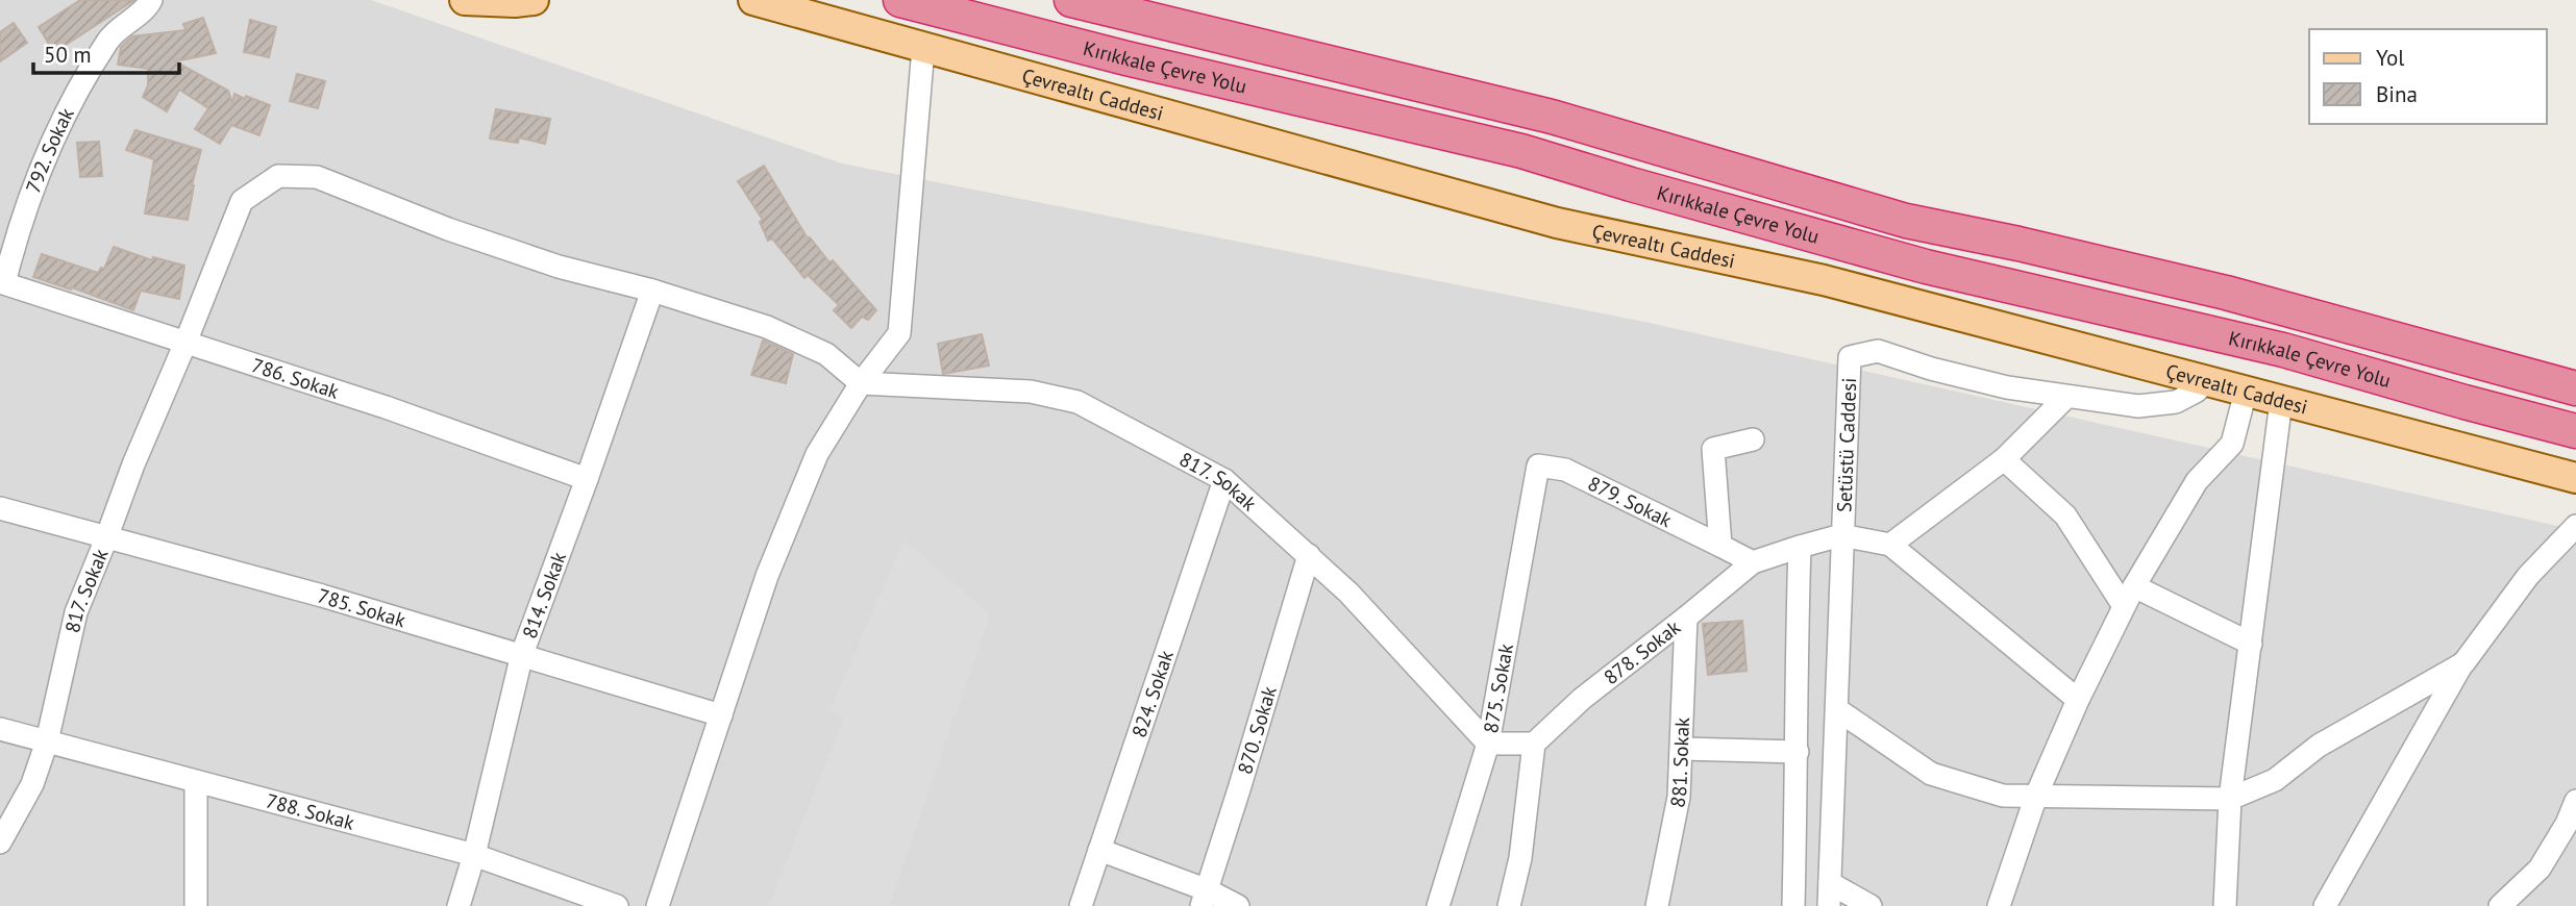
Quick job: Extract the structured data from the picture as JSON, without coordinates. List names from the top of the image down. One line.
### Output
{"streets":{"highway":["Kırıkkale Çevre Yolu"],"main road":["Çevrealtı Caddesi"],"street":["792. Sokak","786. Sokak","Setüstü Caddesi","817. Sokak","879. Sokak","814. Sokak","785. Sokak","878. Sokak","875. Sokak","824. Sokak","870. Sokak","881. Sokak","788. Sokak"]},"crossings":[["Çevrealtı Caddesi","Setüstü Caddesi"],["792. Sokak","786. Sokak"],["786. Sokak","817. Sokak"],["786. Sokak","814. Sokak"],["817. Sokak","814. Sokak"],["817. Sokak","785. Sokak"],["817. Sokak","875. Sokak"],["817. Sokak","824. Sokak"],["817. Sokak","870. Sokak"],["817. Sokak","788. Sokak"],["879. Sokak","878. Sokak"],["879. Sokak","875. Sokak"],["814. Sokak","785. Sokak"],["814. Sokak","788. Sokak"],["878. Sokak","881. Sokak"]],"legend":["Yol","Bina"],"scale_bar":"50 m"}
